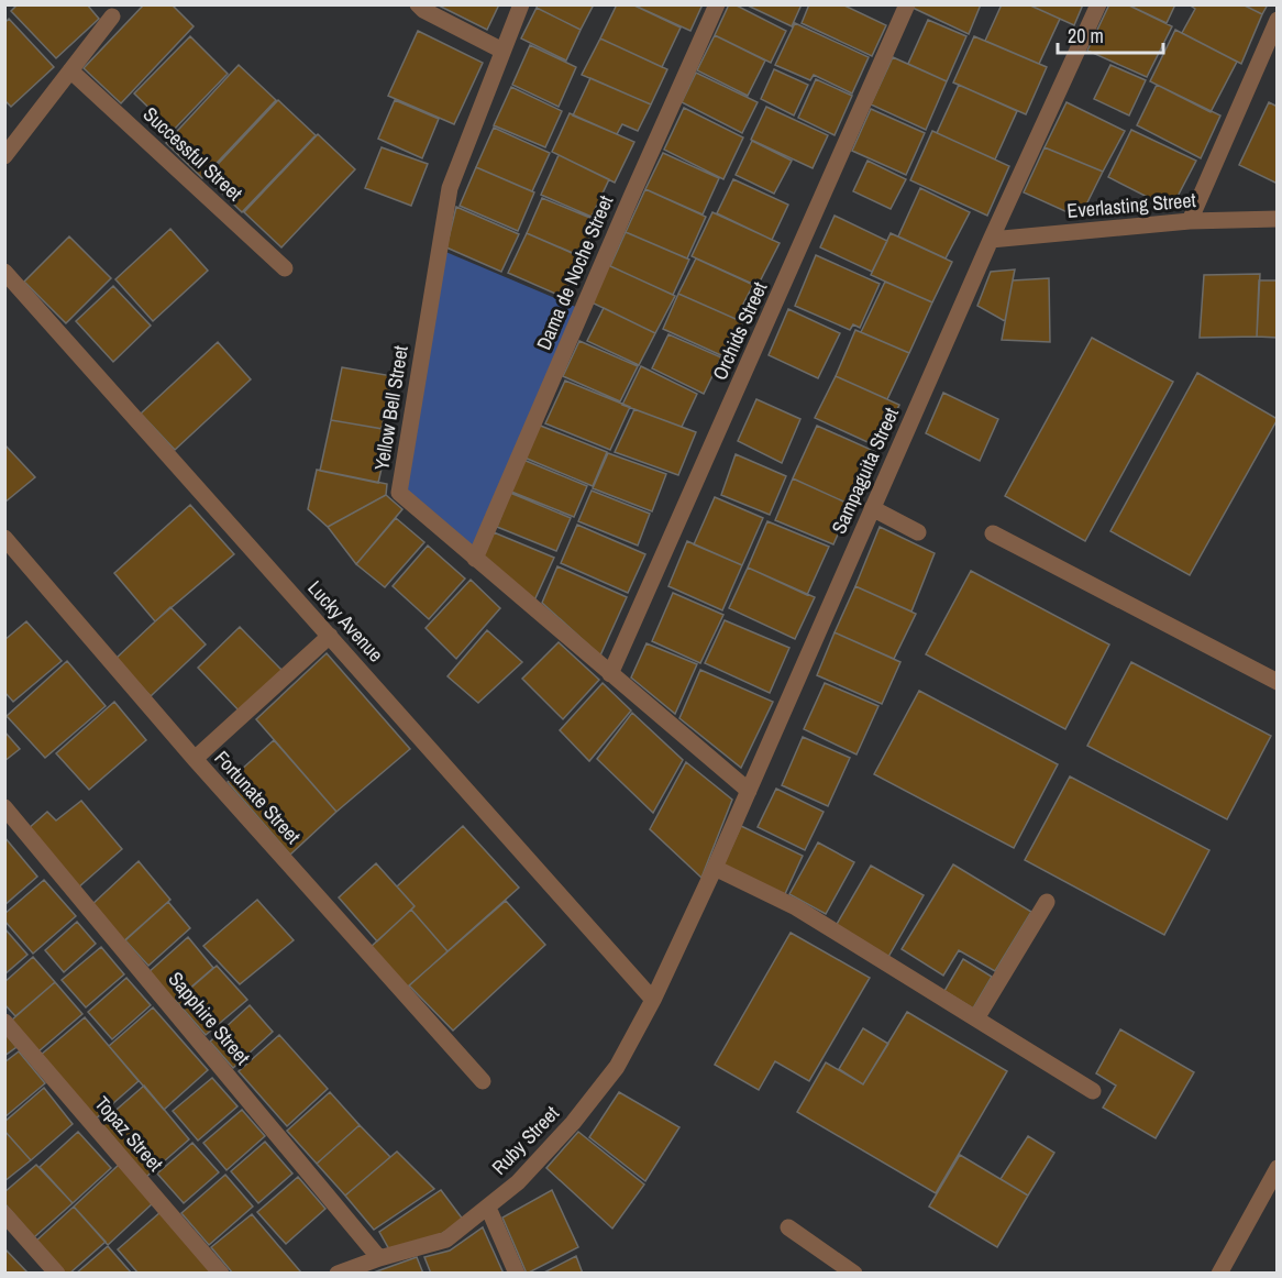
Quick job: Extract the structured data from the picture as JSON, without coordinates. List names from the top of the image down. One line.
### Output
{"streets":{"street":["Successful Street","Everlasting Street","Dama de Noche Street","Orchids Street","Yellow Bell Street","Sampaguita Street","Lucky Avenue","Fortunate Street","Sapphire Street","Topaz Street","Ruby Street"]},"crossings":[["Everlasting Street","Sampaguita Street"],["Dama de Noche Street","Yellow Bell Street"],["Orchids Street","Yellow Bell Street"],["Yellow Bell Street","Sampaguita Street"],["Sampaguita Street","Ruby Street"],["Lucky Avenue","Ruby Street"],["Sapphire Street","Ruby Street"]],"scale_bar":"20 m"}
